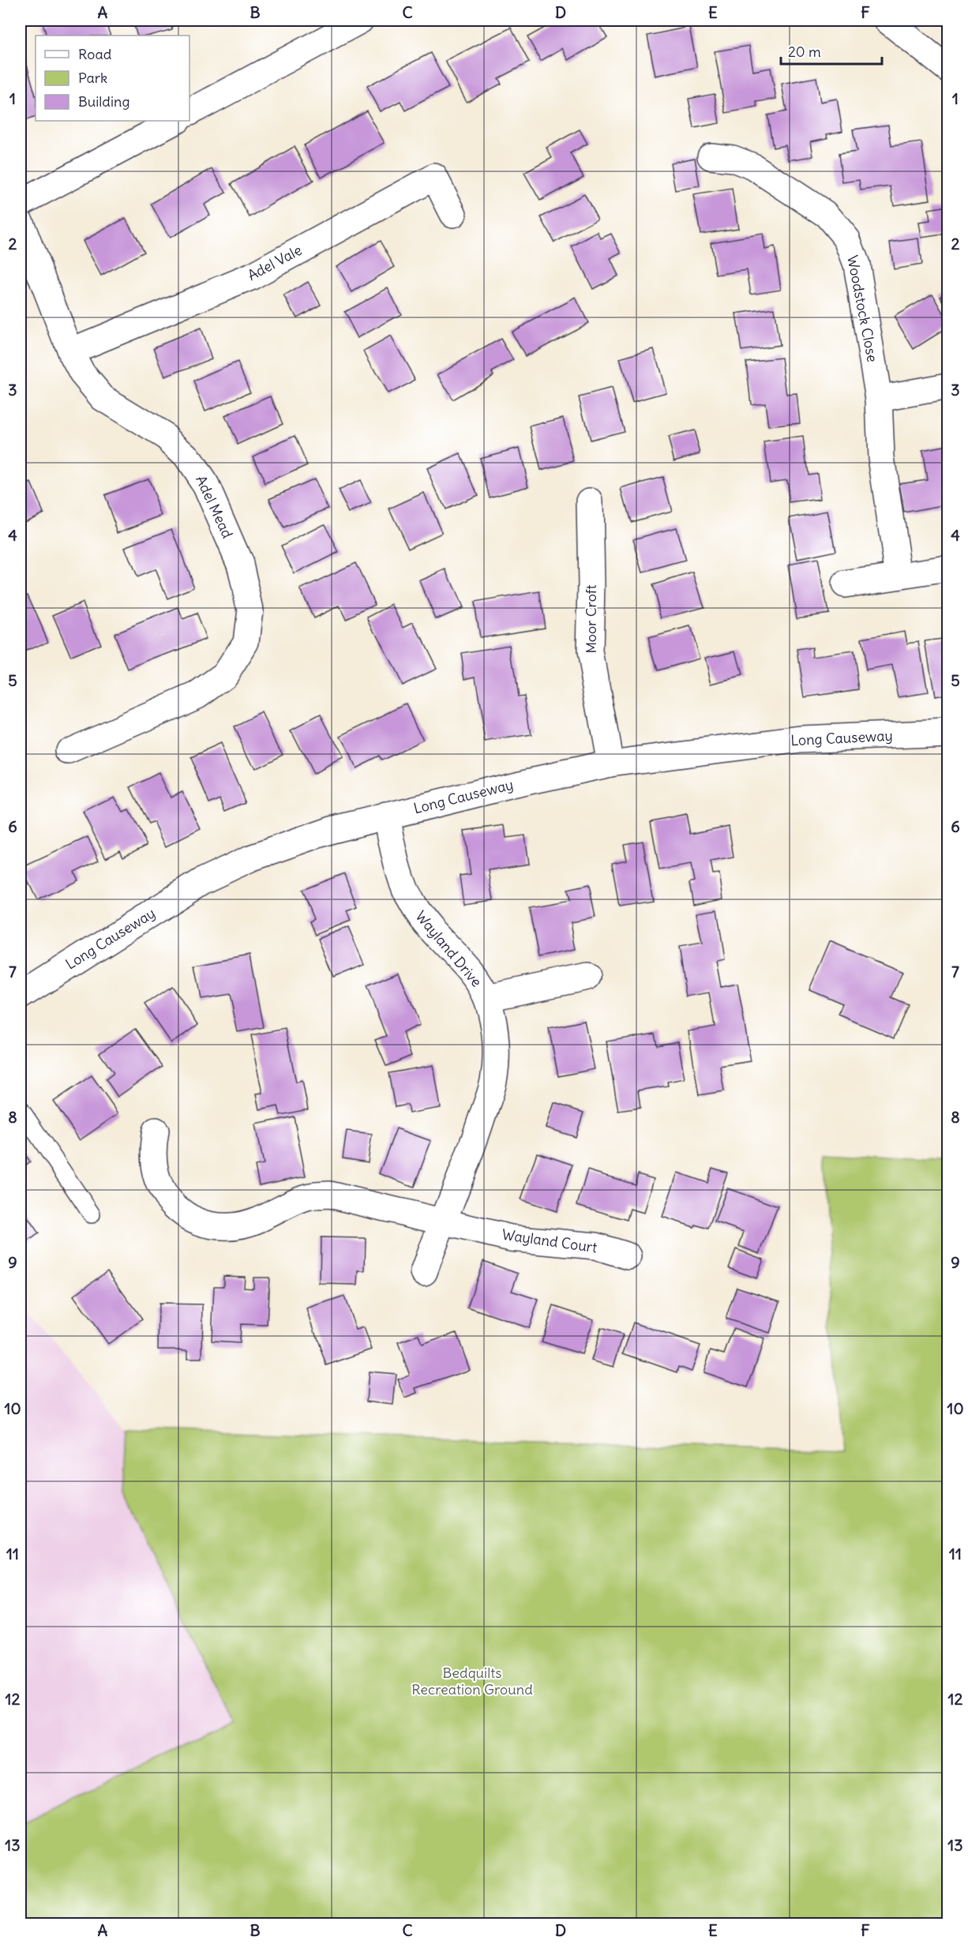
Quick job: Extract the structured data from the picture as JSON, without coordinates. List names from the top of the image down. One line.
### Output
{"streets":{"street":["Adel Vale","Woodstock Close","Adel Mead","Moor Croft","Long Causeway","Wayland Drive","Wayland Court"]},"crossings":[["Adel Vale","Adel Mead"],["Moor Croft","Long Causeway"],["Long Causeway","Wayland Drive"],["Wayland Drive","Wayland Court"]],"parks":["Bedquilts Recreation Ground"],"legend":["Road","Park","Building"],"scale_bar":"20 m","grid":{"columns":["A","B","C","D","E","F"],"rows":["1","2","3","4","5","6","7","8","9","10","11","12","13"]}}
